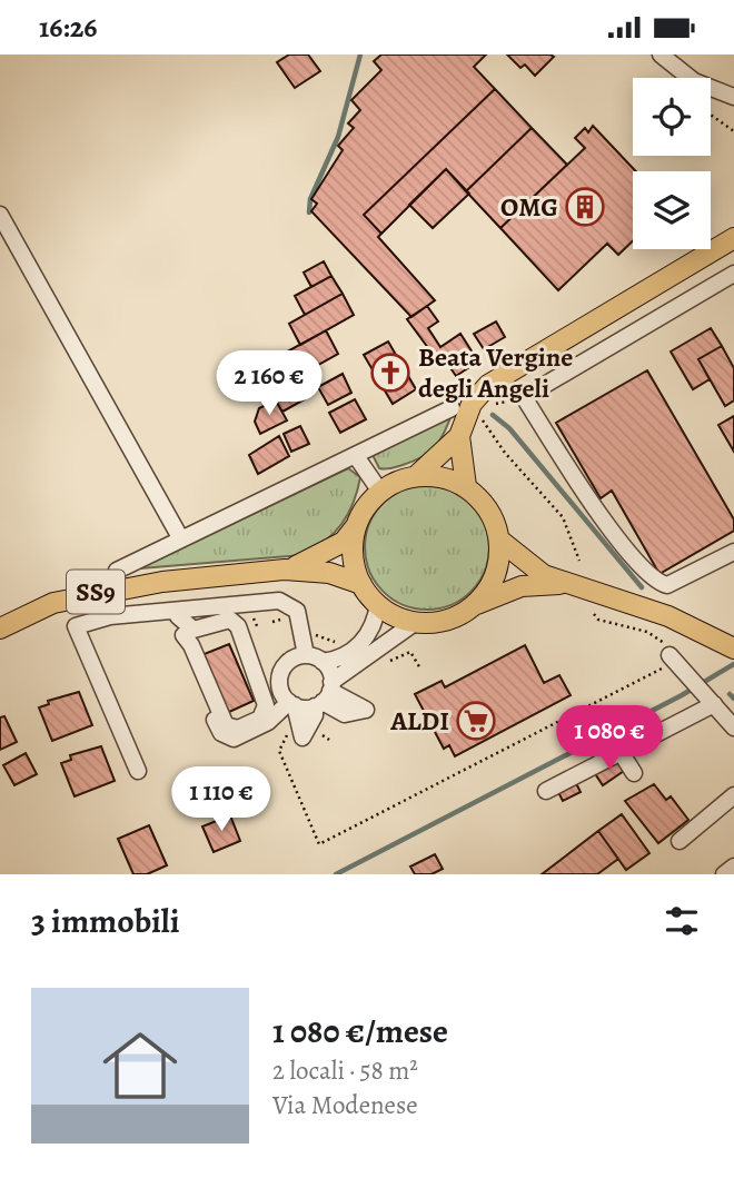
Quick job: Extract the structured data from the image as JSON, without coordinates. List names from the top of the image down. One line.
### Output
{"streets":{"main road":["SS9"]},"places":{"building":["OMG"],"church":["Beata Vergine degli Angeli"],"supermarket":["ALDI"]},"page":{"status":"16:26","price":["2 160 €","1 080 €","1 110 €"],"heading":"3 immobili","list":[{"name":"1 080 €/mese","note":"2 locali · 58 m² · Via Modenese"}]}}
